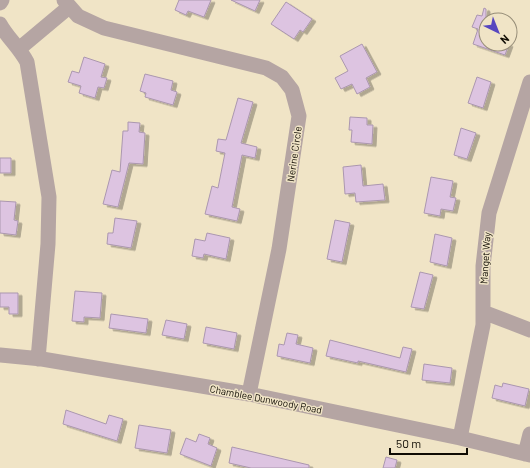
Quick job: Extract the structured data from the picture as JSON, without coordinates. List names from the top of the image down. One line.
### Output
{"streets":{"street":["Nerine Circle","Manget Way","Chamblee Dunwoody Road"]},"crossings":[["Nerine Circle","Chamblee Dunwoody Road"],["Manget Way","Chamblee Dunwoody Road"]],"scale_bar":"50 m","north":"bottom right"}
